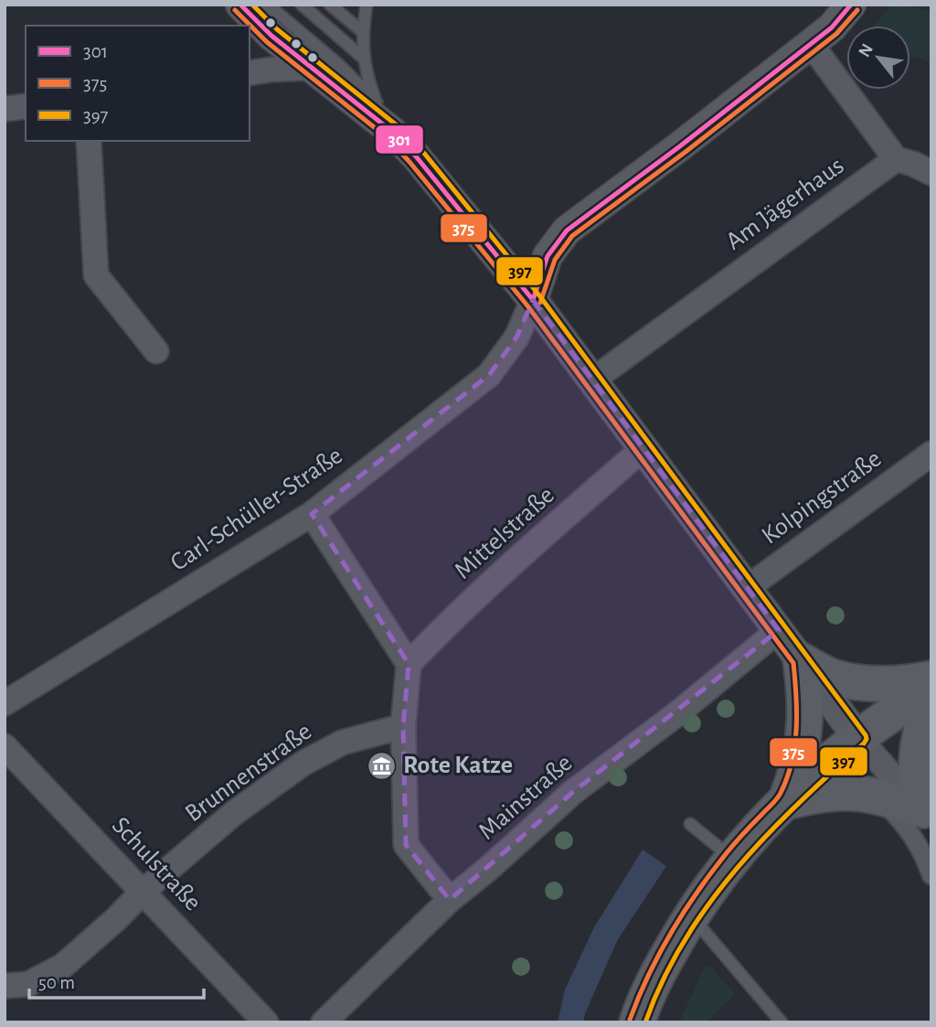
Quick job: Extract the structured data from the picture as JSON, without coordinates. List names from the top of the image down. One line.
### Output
{"streets":{"street":["Am Jägerhaus","Kolpingstraße","Carl-Schüller-Straße","Mittelstraße","Brunnenstraße","Mainstraße","Schulstraße"]},"crossings":[["Brunnenstraße","Schulstraße"]],"places":{"museum":["Rote Katze"]},"lines":["transit line 301","transit line 397","transit line 375"],"legend":["301","375","397"],"scale_bar":"50 m","north":"top left"}
